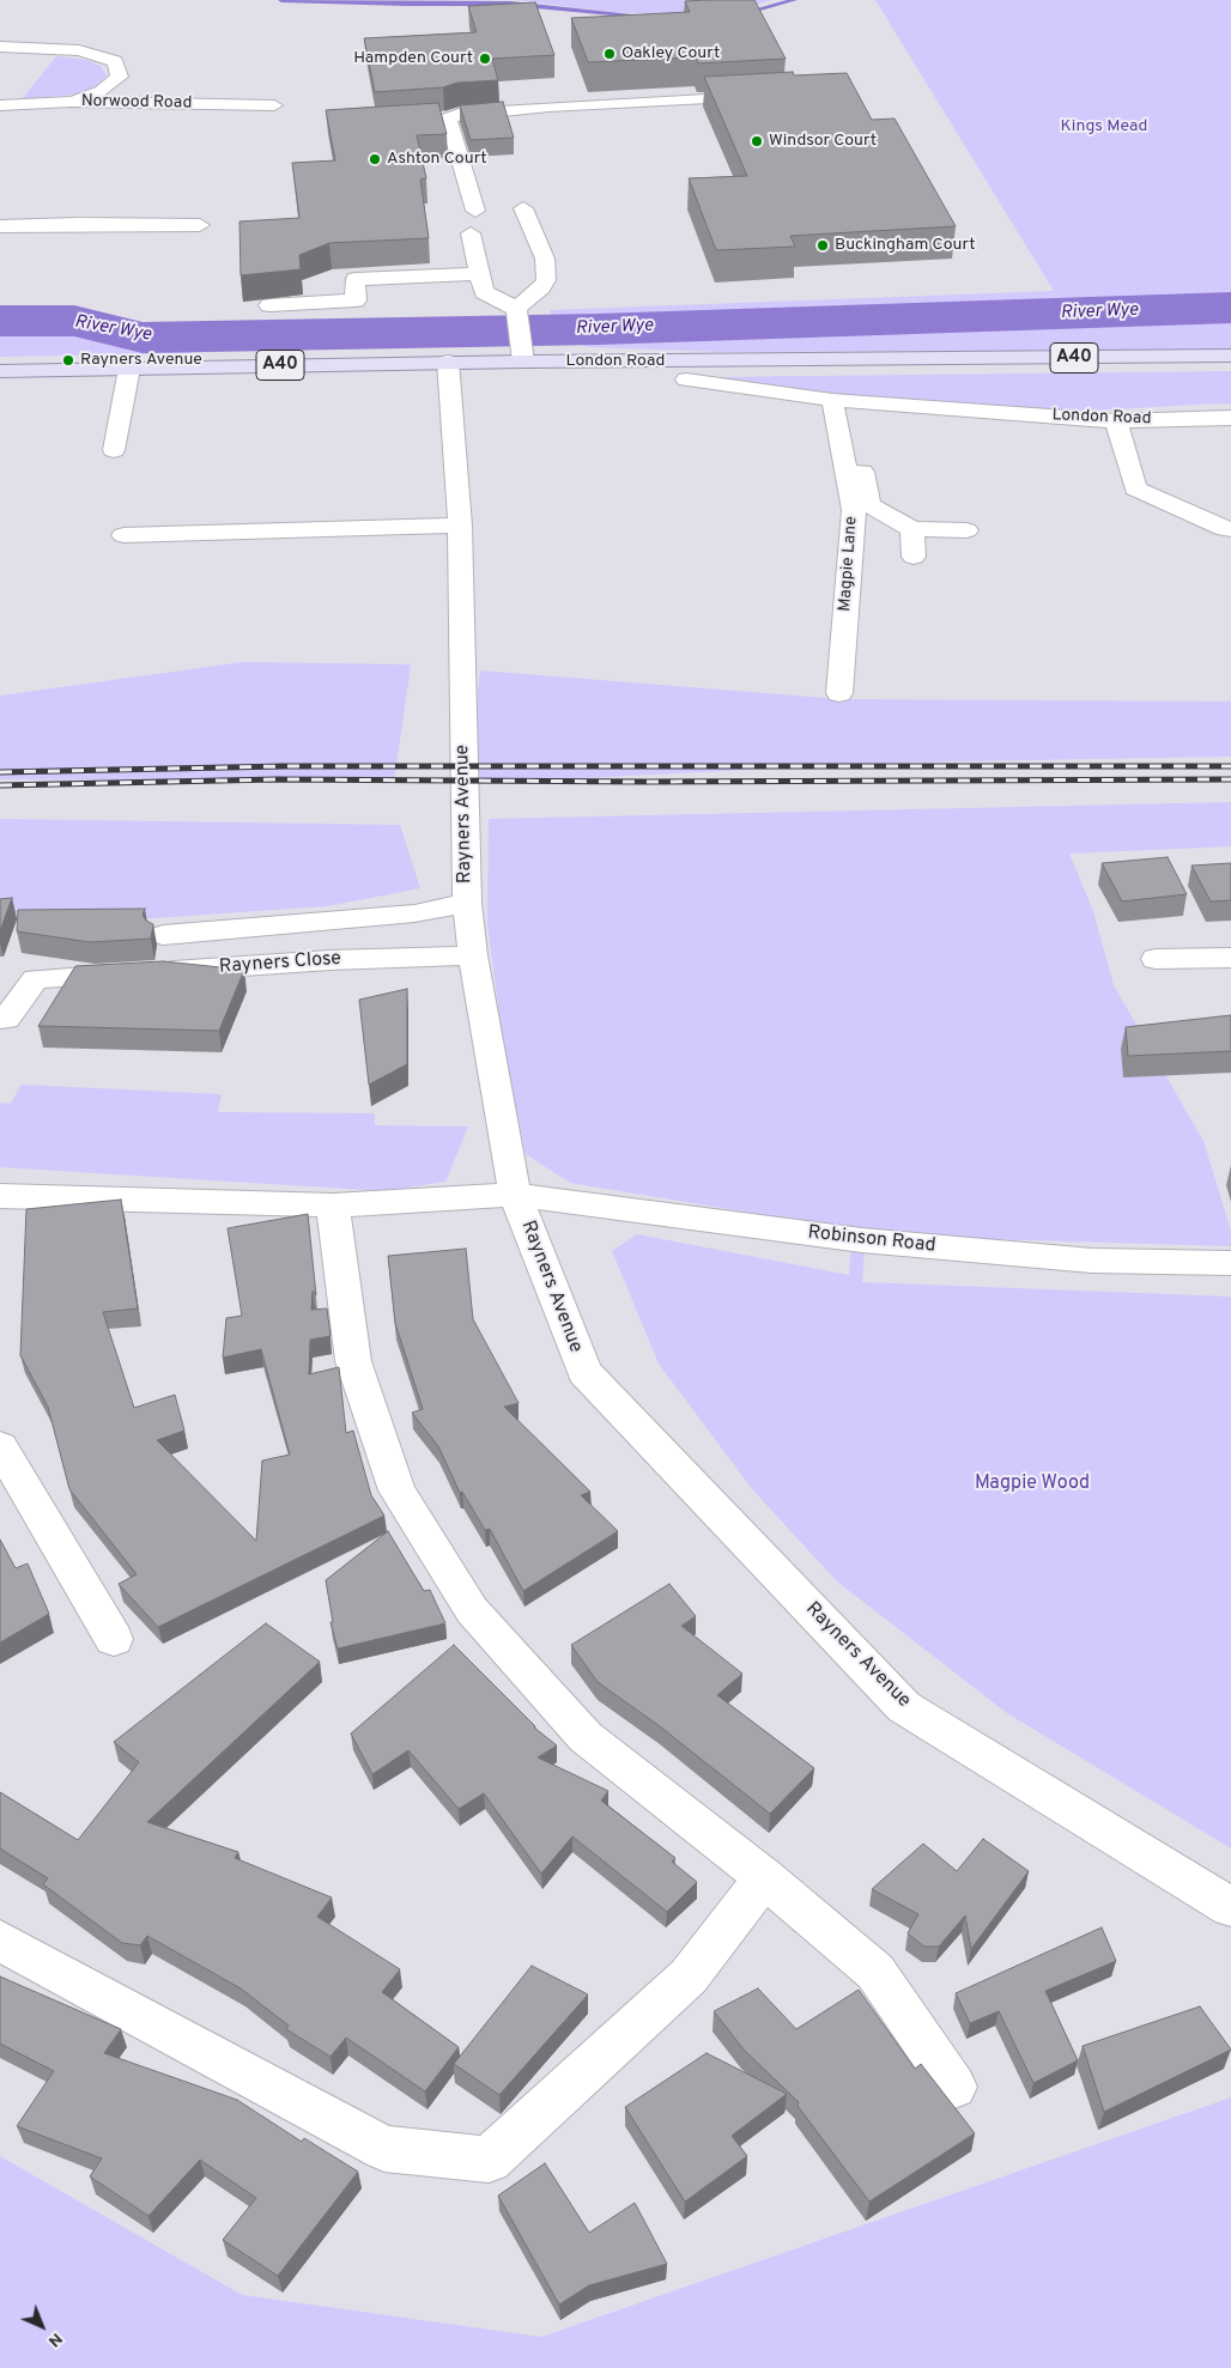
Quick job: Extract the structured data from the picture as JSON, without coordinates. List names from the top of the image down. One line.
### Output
{"streets":{"main road":["A40","London Road"],"street":["Norwood Road","Magpie Lane","Rayners Avenue","Rayners Close","Robinson Road"]},"crossings":[["London Road","Magpie Lane"],["London Road","Rayners Avenue"],["Rayners Avenue","Rayners Close"],["Rayners Avenue","Robinson Road"]],"water":["River Wye"],"parks":["Kings Mead","Magpie Wood"],"places":["Oakley Court","Hampden Court","Windsor Court","Ashton Court","Buckingham Court","Rayners Avenue"],"north":"bottom right"}
